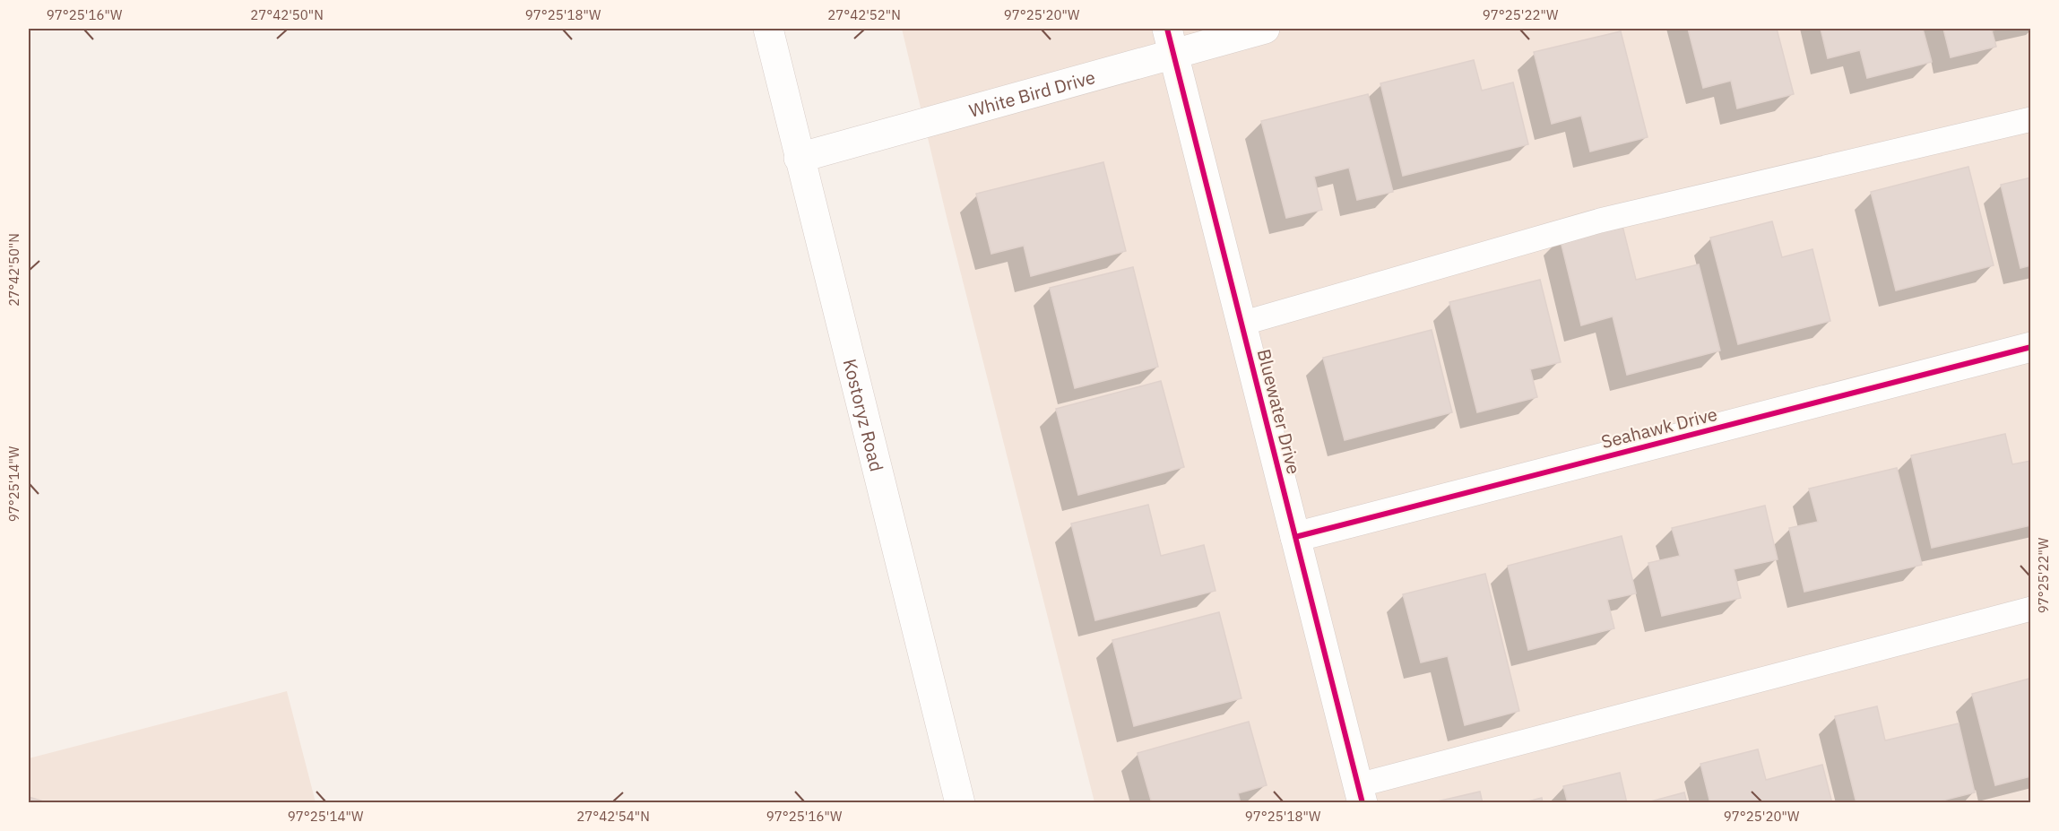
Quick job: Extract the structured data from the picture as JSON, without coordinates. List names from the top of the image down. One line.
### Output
{"streets":{"street":["White Bird Drive","Bluewater Drive","Kostoryz Road","Seahawk Drive"]},"crossings":[["White Bird Drive","Bluewater Drive"],["White Bird Drive","Kostoryz Road"],["Bluewater Drive","Seahawk Drive"]],"coordinates":["97°25'16\"W","27°42'50\"N","97°25'18\"W","27°42'52\"N","97°25'20\"W","97°25'22\"W","97°25'14\"W","27°42'54\"N"]}
